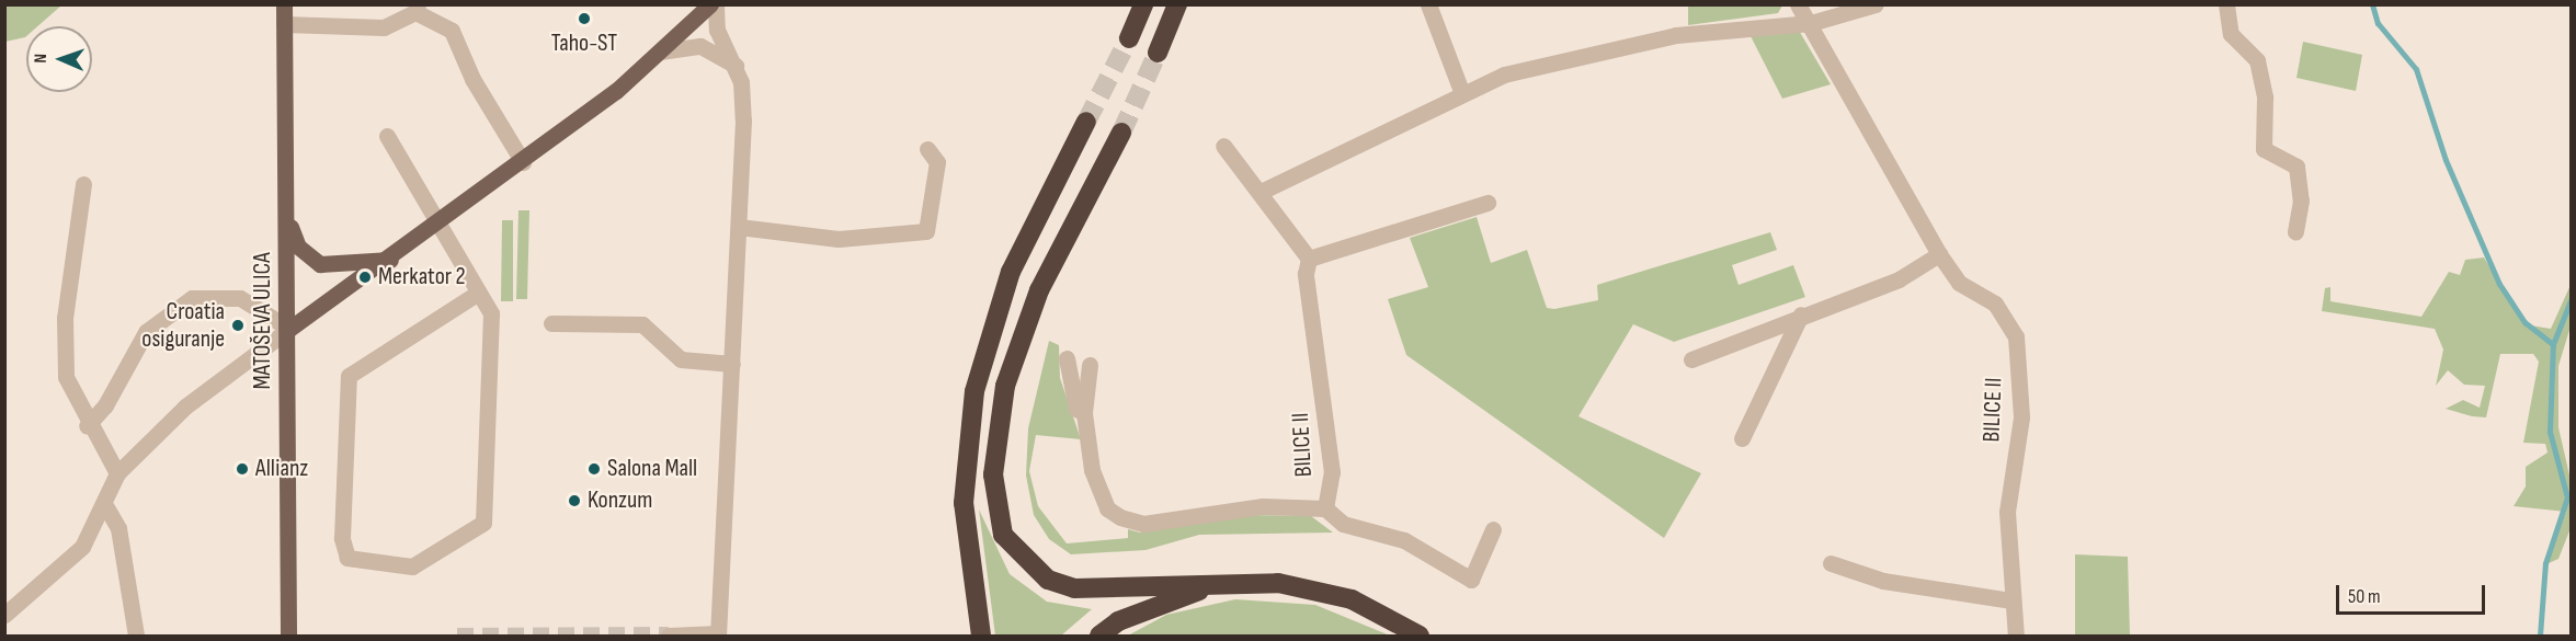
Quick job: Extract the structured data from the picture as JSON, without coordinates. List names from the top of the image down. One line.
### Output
{"streets":{"main road":["MATOŠEVA ULICA"],"street":["BILICE II"]},"places":["Taho-ST","Merkator 2","Croatia osiguranje","Allianz","Salona Mall","Konzum"],"scale_bar":"50 m","north":"left"}
